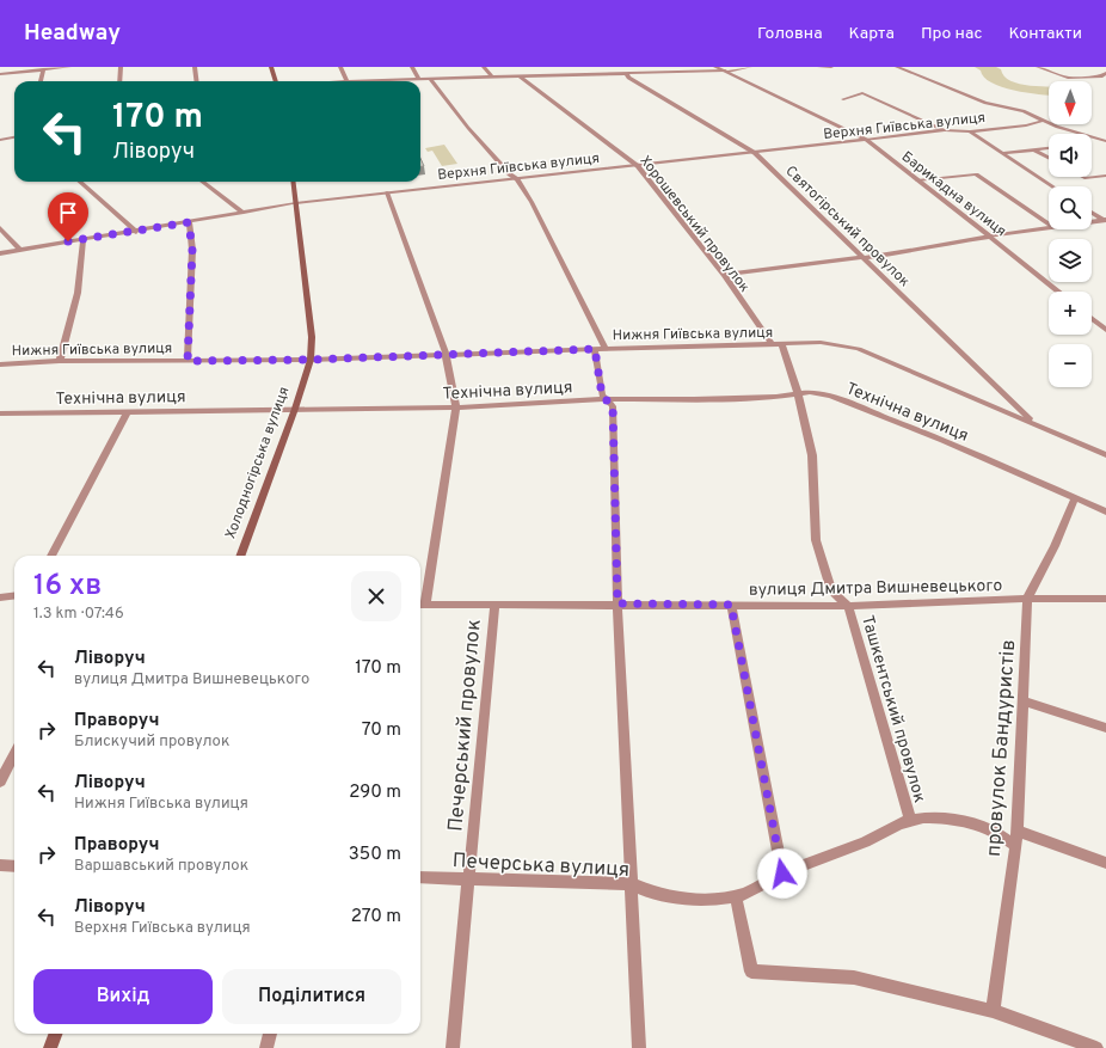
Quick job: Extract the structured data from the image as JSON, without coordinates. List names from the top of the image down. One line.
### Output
{"streets":{"main road":["Холодногірська вулиця"],"street":["Верхня Гиївська вулиця","Барикадна вулиця","Хорошевський провулок","Святогірський провулок","Нижня Гиївська вулиця","Технічна вулиця","вулиця Дмитра Вишневецького","Ташкентський провулок","Печерський провулок","провулок Бандуристів","Печерська вулиця"]},"crossings":[["Верхня Гиївська вулиця","Барикадна вулиця"],["Верхня Гиївська вулиця","Хорошевський провулок"],["Верхня Гиївська вулиця","Святогірський провулок"],["Верхня Гиївська вулиця","Холодногірська вулиця"],["Хорошевський провулок","Нижня Гиївська вулиця"],["Святогірський провулок","Нижня Гиївська вулиця"],["Нижня Гиївська вулиця","Холодногірська вулиця"],["Технічна вулиця","Холодногірська вулиця"],["Технічна вулиця","провулок Бандуристів"],["вулиця Дмитра Вишневецького","Ташкентський провулок"],["вулиця Дмитра Вишневецького","Печерський провулок"],["вулиця Дмитра Вишневецького","провулок Бандуристів"],["Ташкентський провулок","Печерська вулиця"],["Печерський провулок","Печерська вулиця"],["провулок Бандуристів","Печерська вулиця"]],"north":"bottom","page":{"header":"Headway","nav":["Головна","Карта","Про нас","Контакти"],"map_buttons":["+","−"],"turn":["170 m","Ліворуч"],"heading":["16 хв","1.3 km · 07:46"],"list":[{"name":"Ліворуч","note":"вулиця Дмитра Вишневецького","value":"170 m"},{"name":"Праворуч","note":"Блискучий провулок","value":"70 m"},{"name":"Ліворуч","note":"Нижня Гиївська вулиця","value":"290 m"},{"name":"Праворуч","note":"Варшавський провулок","value":"350 m"},{"name":"Ліворуч","note":"Верхня Гиївська вулиця","value":"270 m"}],"buttons":["Вихід","Поділитися"]}}
